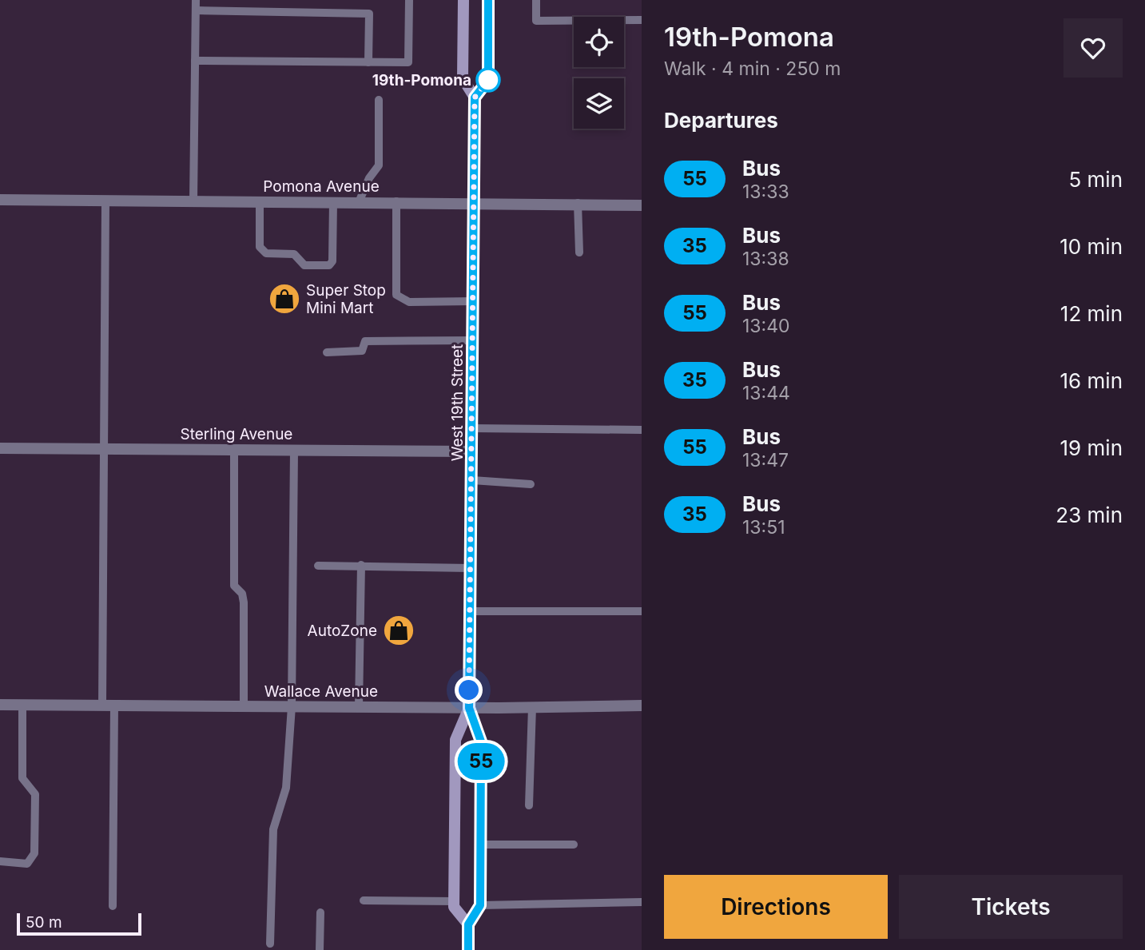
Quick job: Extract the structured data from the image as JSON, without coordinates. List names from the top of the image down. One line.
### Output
{"streets":{"main road":["West 19th Street"],"street":["Pomona Avenue","Sterling Avenue","Wallace Avenue"]},"crossings":[["Pomona Avenue","West 19th Street"],["West 19th Street","Sterling Avenue"],["West 19th Street","Wallace Avenue"]],"places":{"other":["19th-Pomona"],"shop":["Super Stop Mini Mart","AutoZone"]},"lines":["bus line 55"],"scale_bar":"50 m","page":{"on_map":"55","heading":[["19th-Pomona","Walk · 4 min · 250 m"],"Departures"],"list":[{"mark":"55","name":"Bus","note":"13:33","value":"5 min"},{"mark":"35","name":"Bus","note":"13:38","value":"10 min"},{"mark":"55","name":"Bus","note":"13:40","value":"12 min"},{"mark":"35","name":"Bus","note":"13:44","value":"16 min"},{"mark":"55","name":"Bus","note":"13:47","value":"19 min"},{"mark":"35","name":"Bus","note":"13:51","value":"23 min"}],"buttons":["Directions","Tickets"],"scale":"50 m"}}
